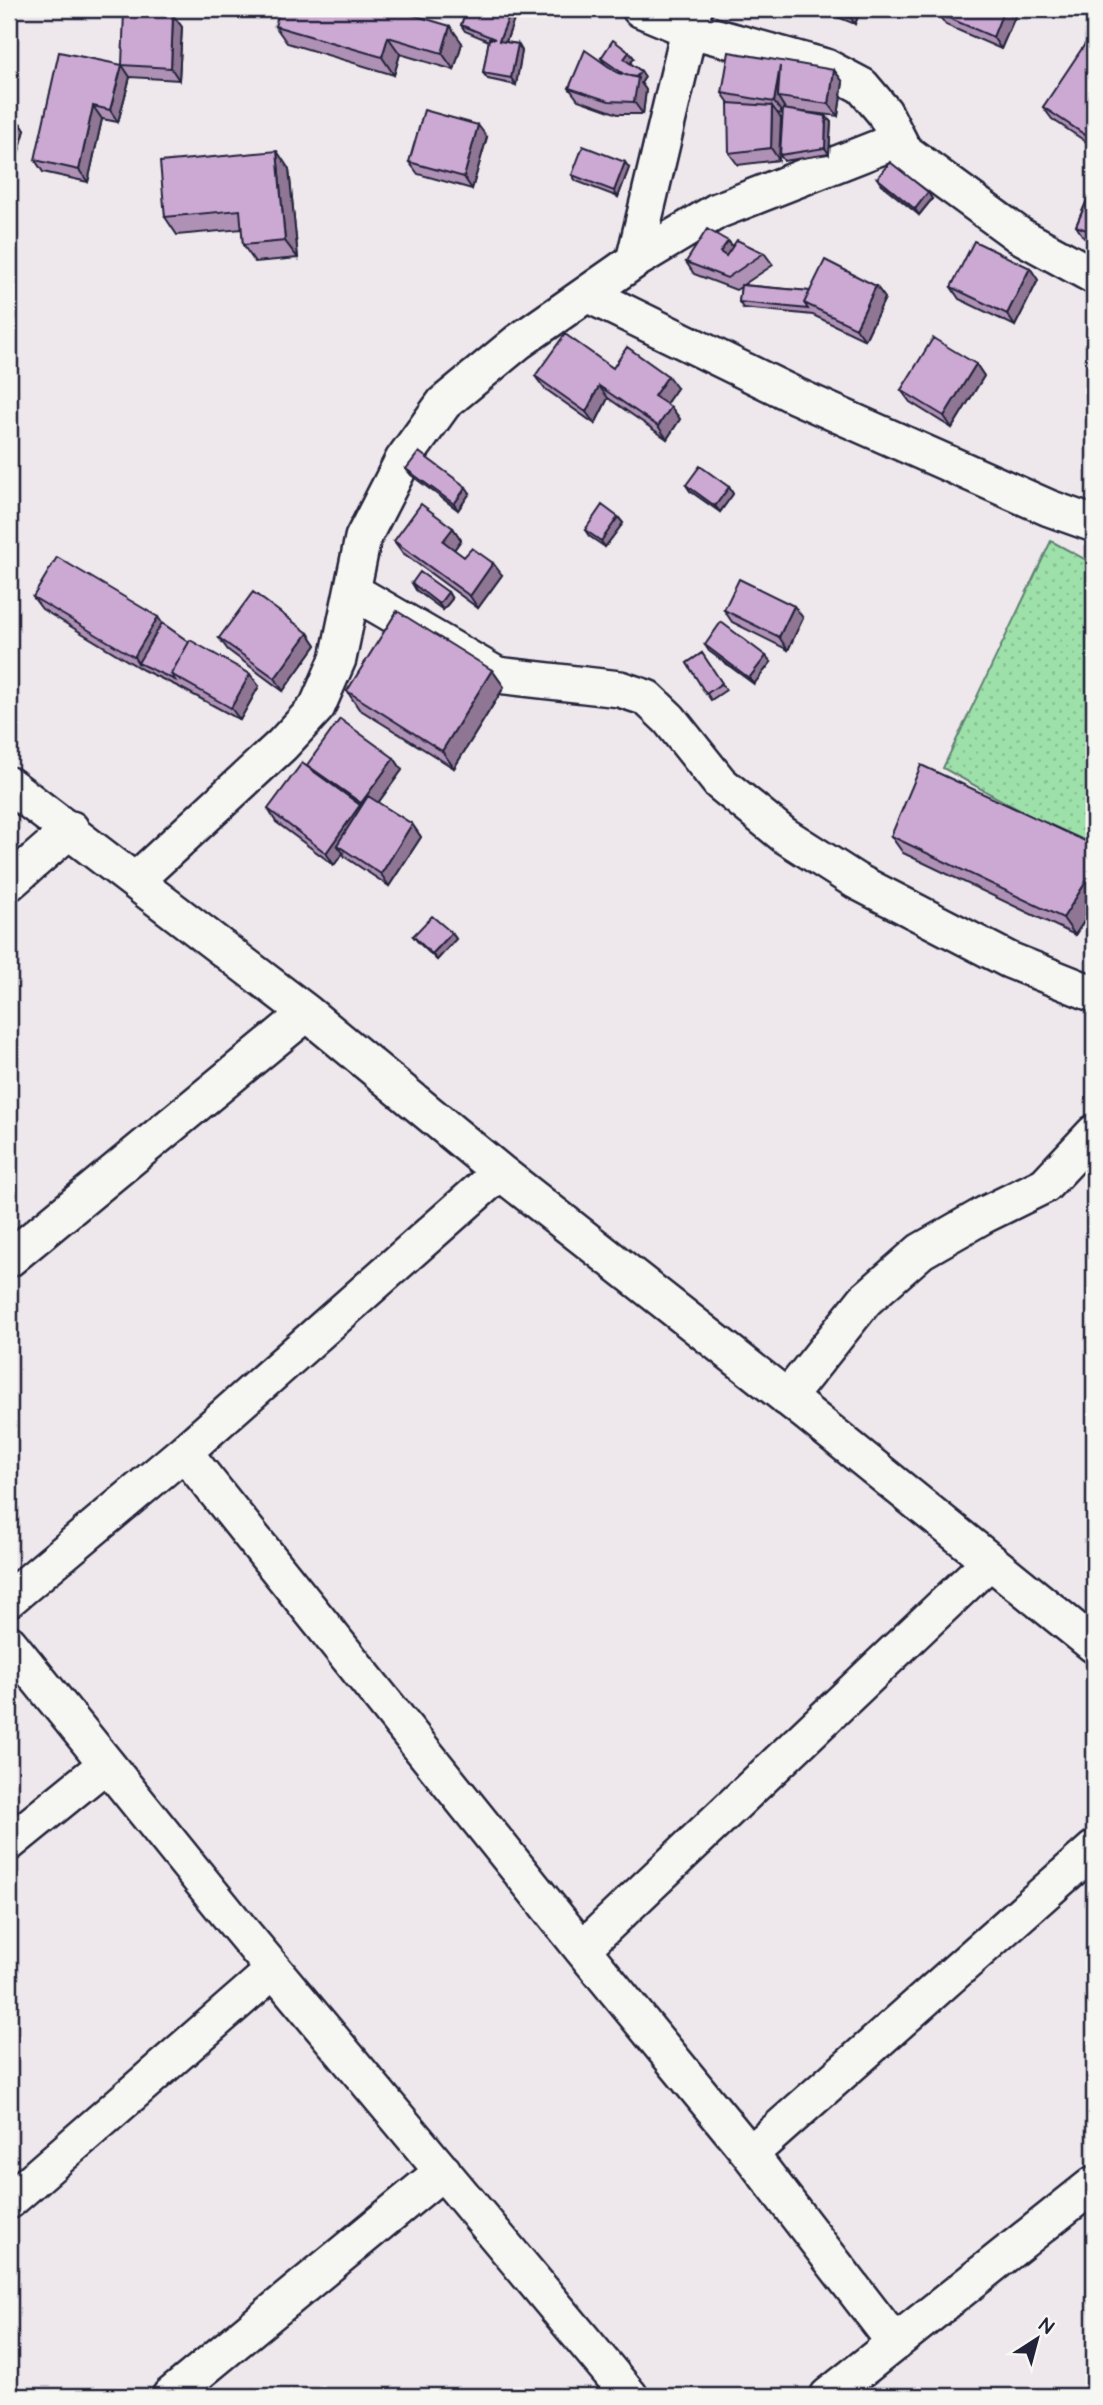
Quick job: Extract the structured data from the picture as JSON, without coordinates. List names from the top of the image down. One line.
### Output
{"north":"top right"}
